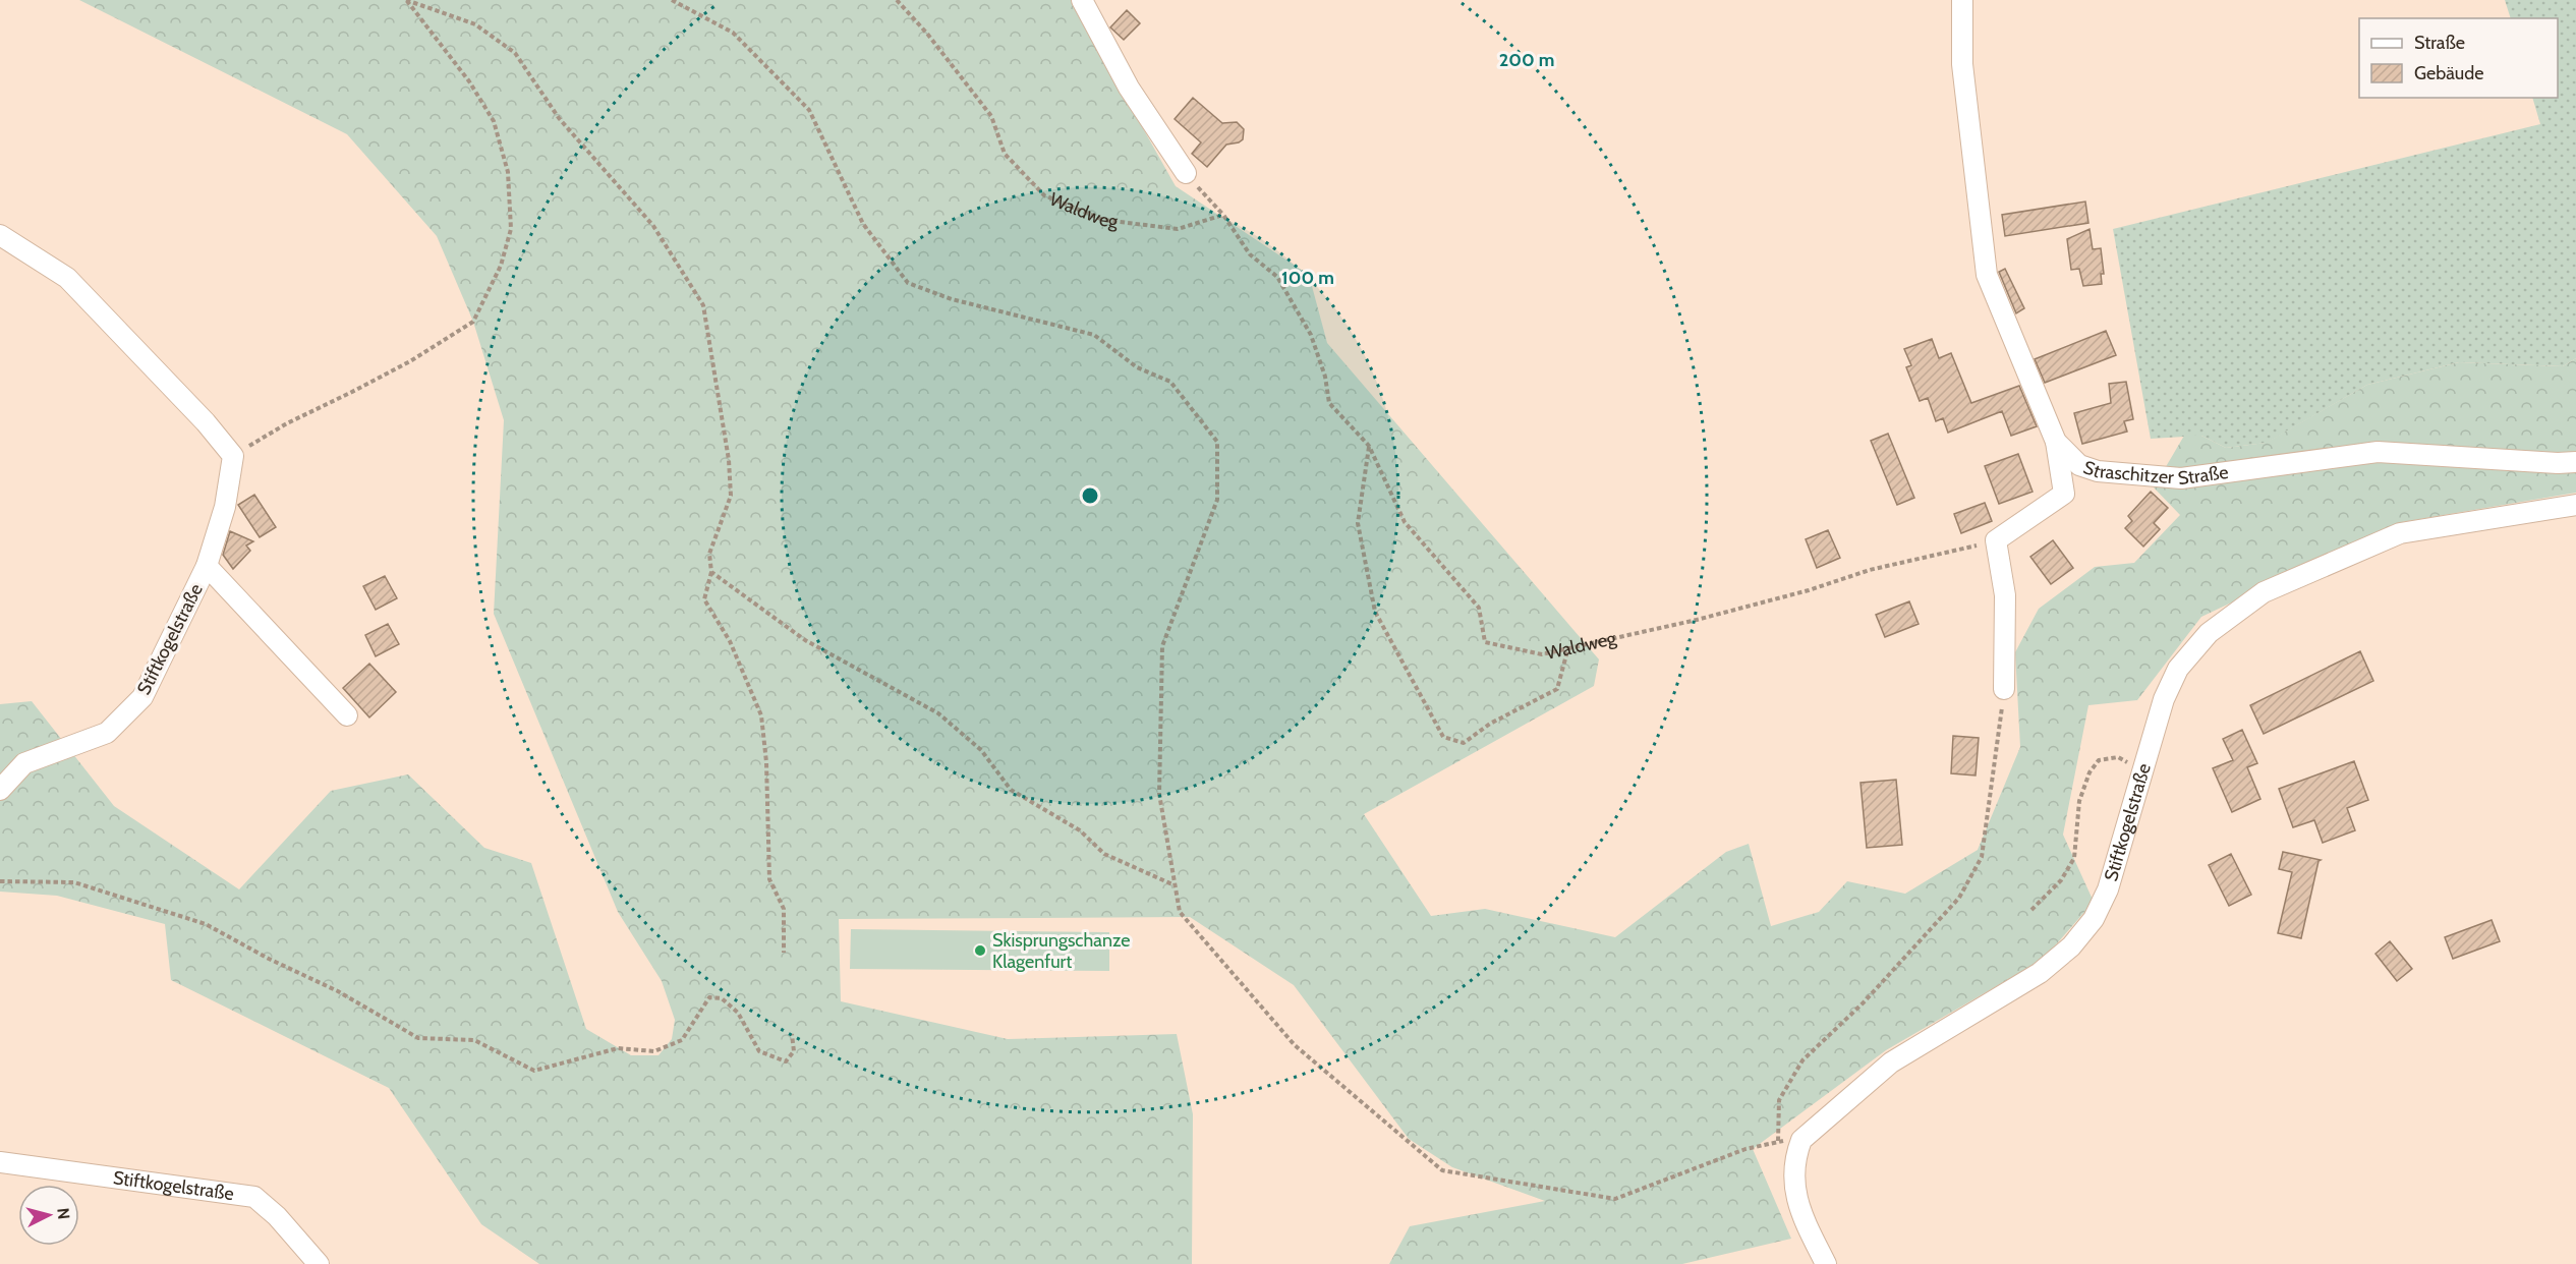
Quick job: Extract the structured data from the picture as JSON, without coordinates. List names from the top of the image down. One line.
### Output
{"streets":{"street":["Straschitzer Straße","Stiftkogelstraße"],"path":["Waldweg"]},"places":["Skisprungschanze Klagenfurt"],"legend":["Straße","Gebäude"],"north":"right","rings":["200 m","100 m"]}
